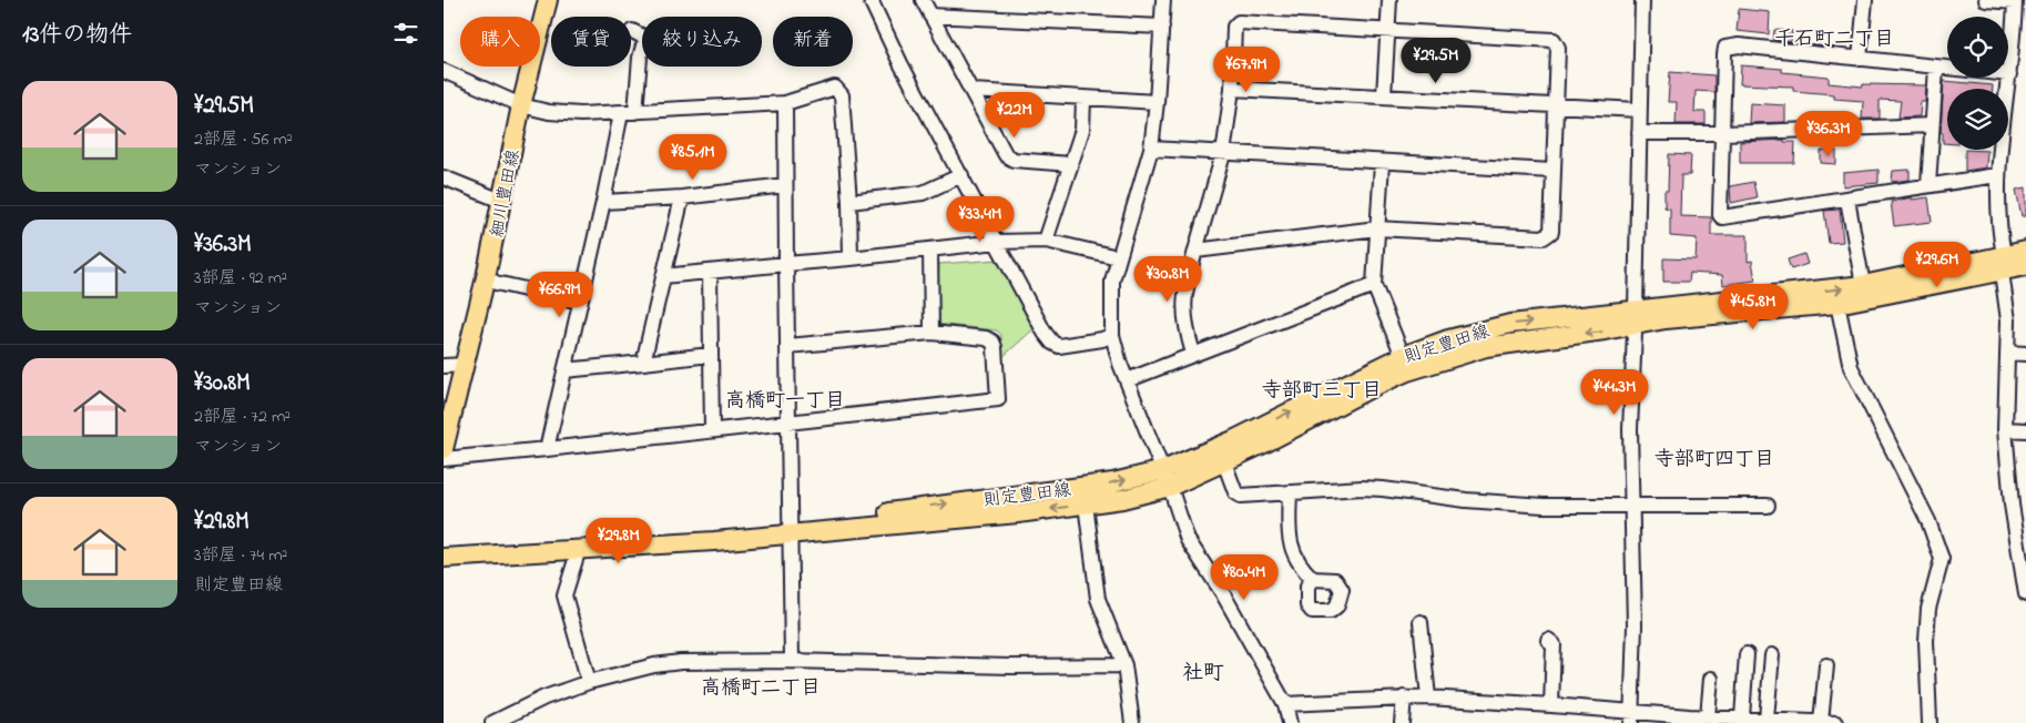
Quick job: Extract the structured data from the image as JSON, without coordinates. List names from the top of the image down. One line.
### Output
{"streets":{"main road":["細川豊田線","則定豊田線"]},"districts":["千石町二丁目","寺部町三丁目","高橋町一丁目","寺部町四丁目","社町","高橋町二丁目"],"page":{"heading":"13件の物件","chip":["購入","賃貸","絞り込み","新着"],"price":["¥29.5M","¥67.9M","¥22M","¥36.3M","¥85.1M","¥33.4M","¥29.6M","¥30.8M","¥66.9M","¥45.8M","¥44.3M","¥29.8M","¥80.4M"],"list":[{"name":"¥29.5M","note":"2部屋 · 56 m² · マンション"},{"name":"¥36.3M","note":"3部屋 · 92 m² · マンション"},{"name":"¥30.8M","note":"2部屋 · 72 m² · マンション"},{"name":"¥29.8M","note":"3部屋 · 74 m² · 則定豊田線"}]}}
